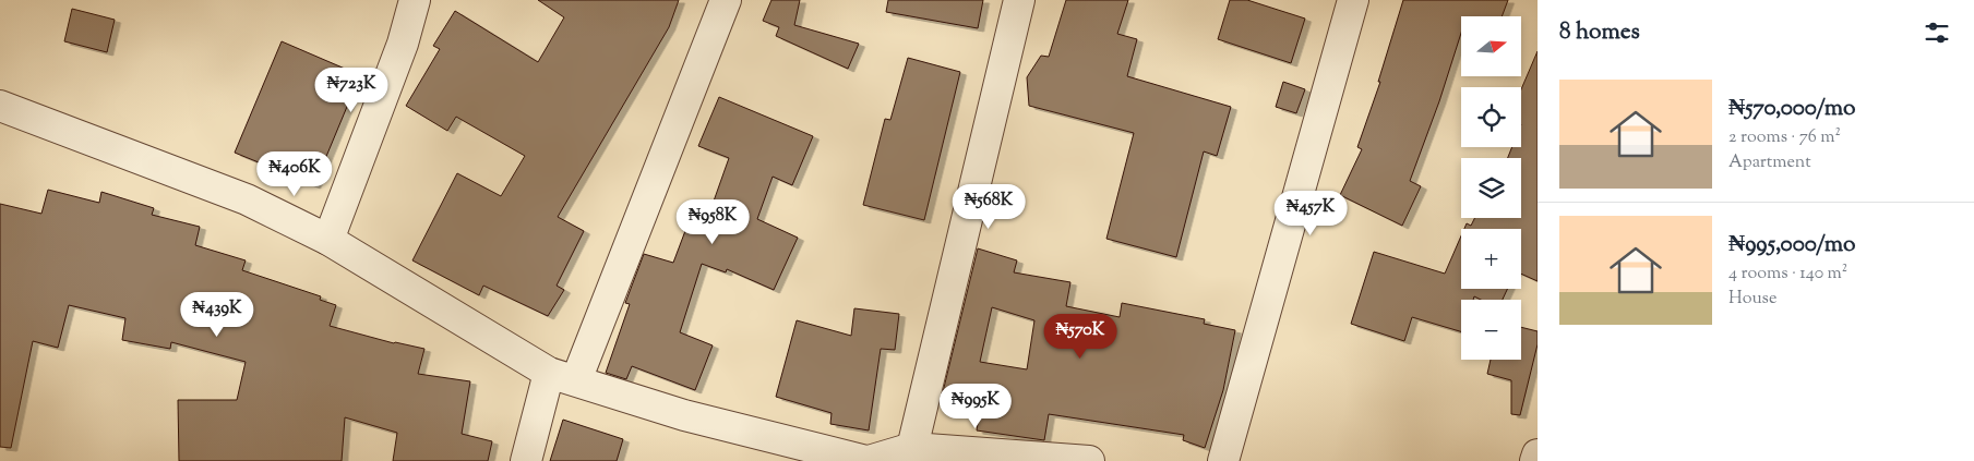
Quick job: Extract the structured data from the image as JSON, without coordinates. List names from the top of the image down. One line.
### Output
{"north":"right","page":{"heading":"8 homes","map_buttons":["+","−"],"list":[{"name":"₦570,000/mo","note":"2 rooms · 76 m² · Apartment"},{"name":"₦995,000/mo","note":"4 rooms · 140 m² · House"}],"price":["₦723K","₦406K","₦568K","₦457K","₦958K","₦439K","₦570K","₦995K"]}}
